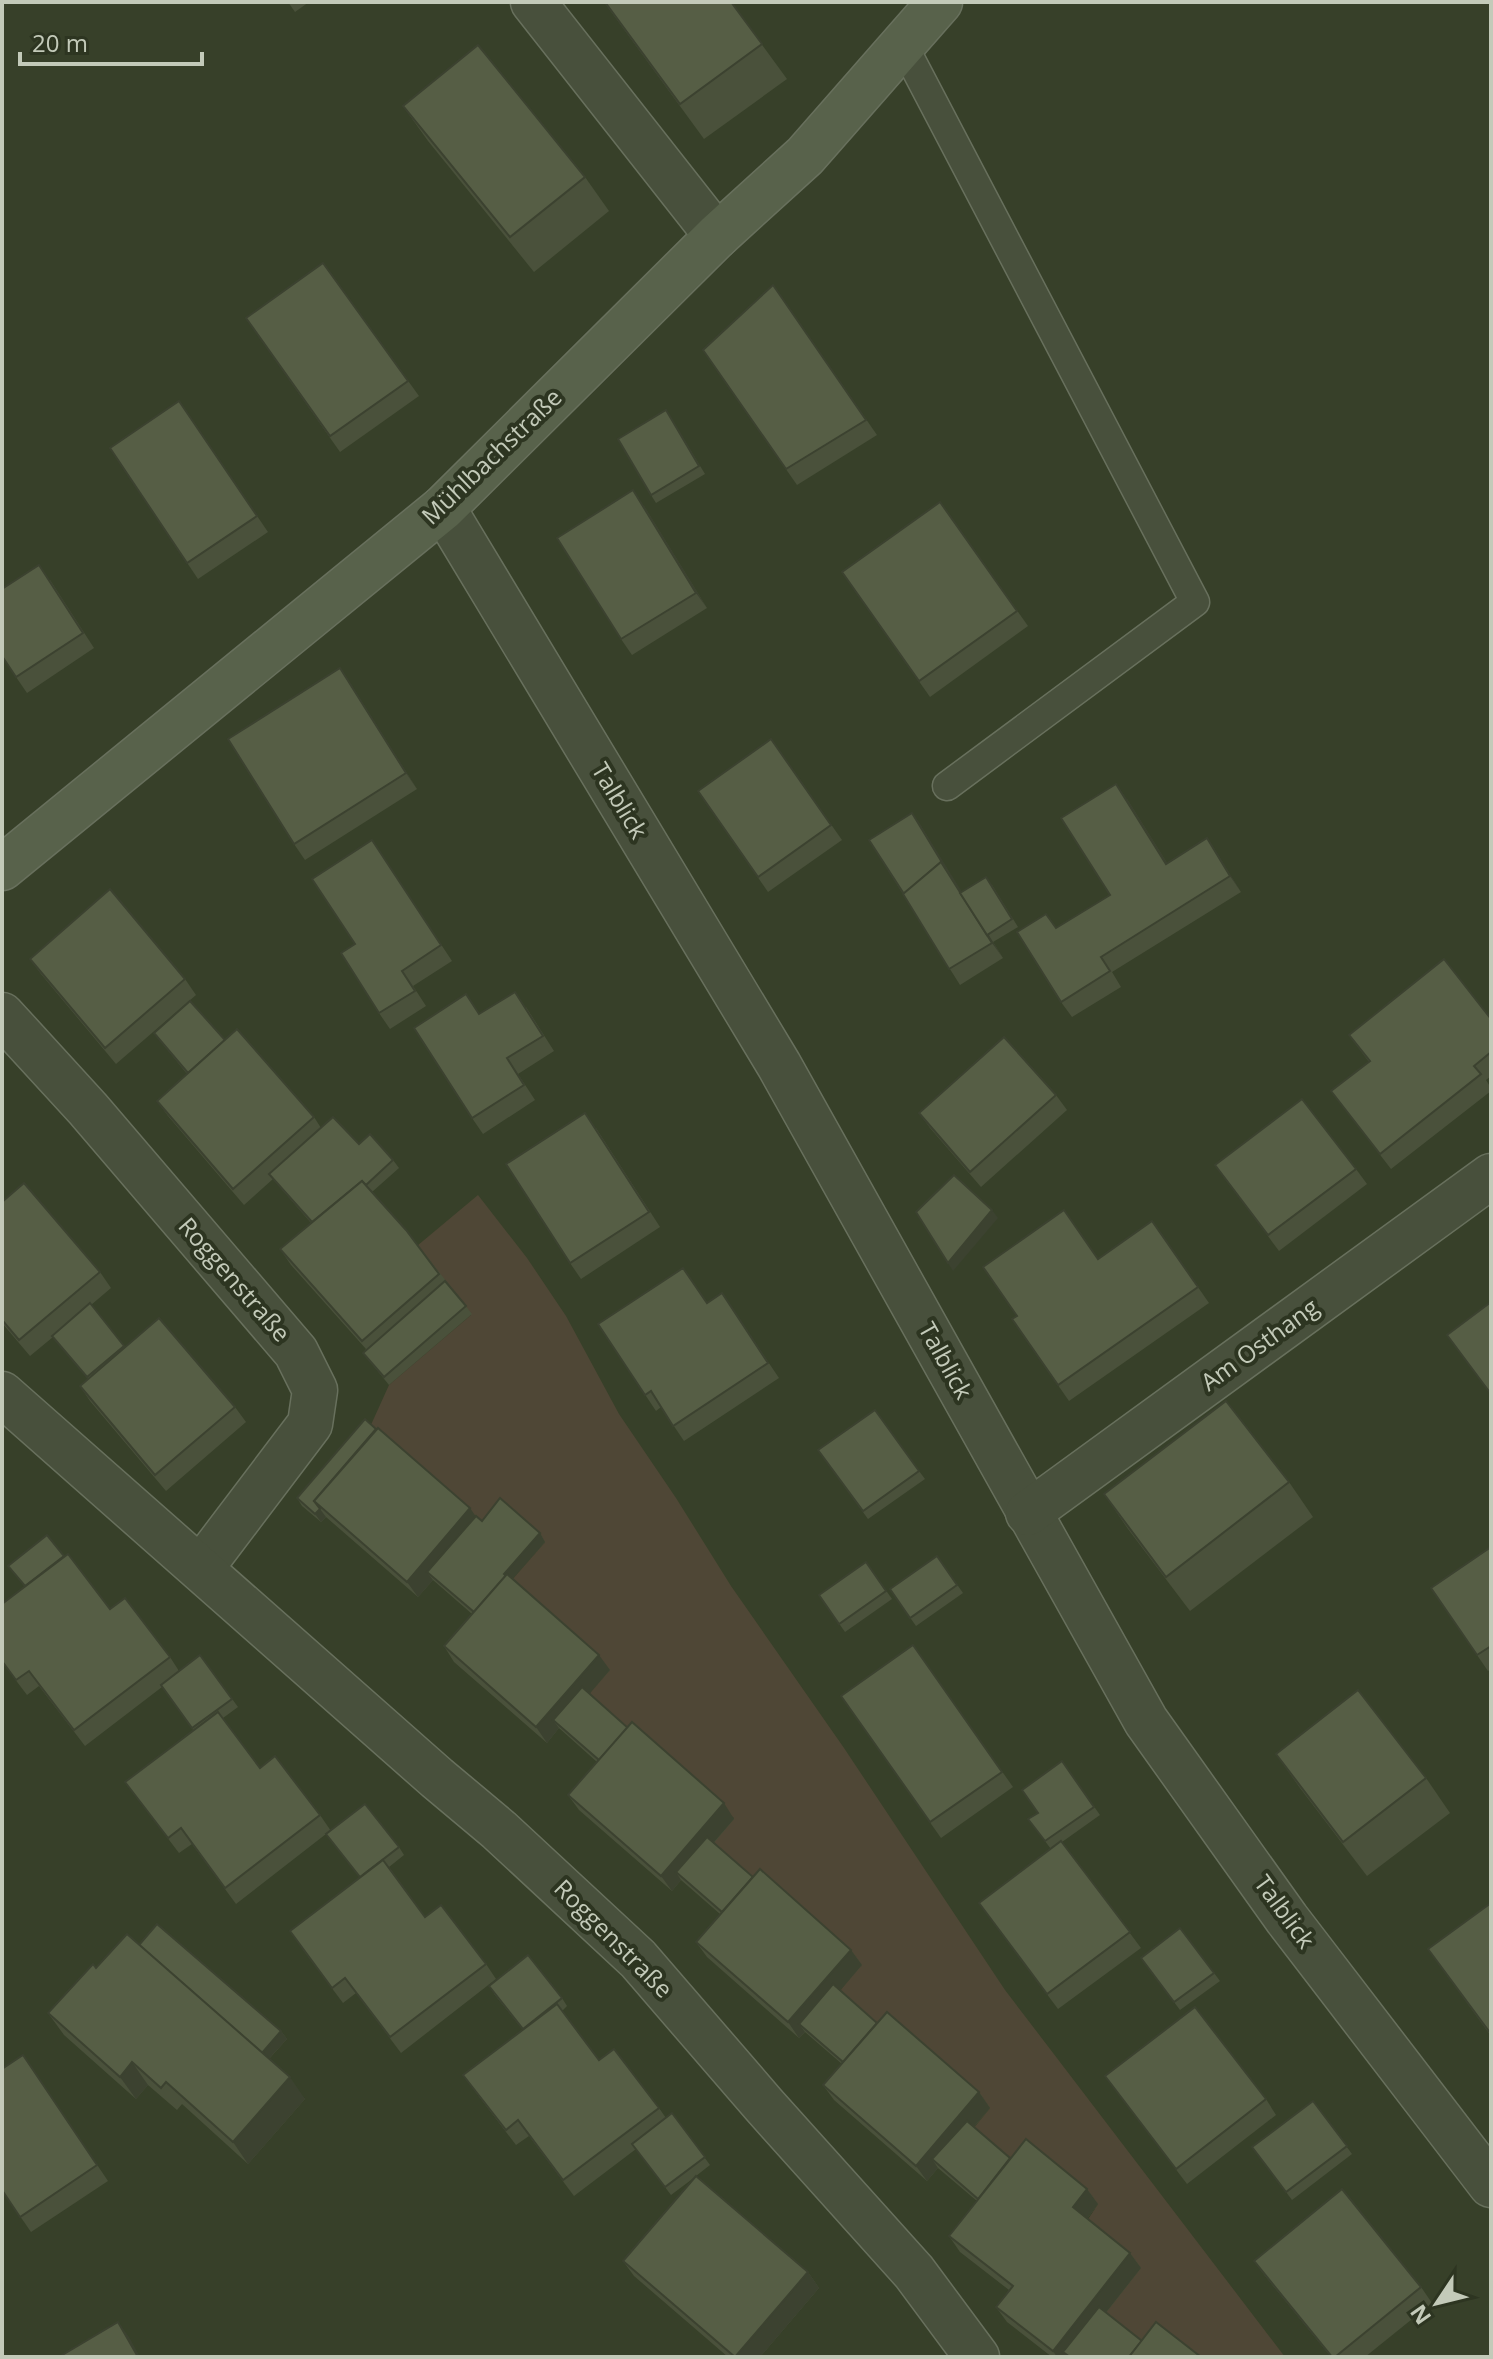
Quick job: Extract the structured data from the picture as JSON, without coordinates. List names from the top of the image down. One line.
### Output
{"streets":{"street":["Mühlbachstraße","Talblick","Roggenstraße","Am Osthang"]},"crossings":[["Mühlbachstraße","Talblick"],["Talblick","Am Osthang"]],"scale_bar":"20 m","north":"bottom left"}
